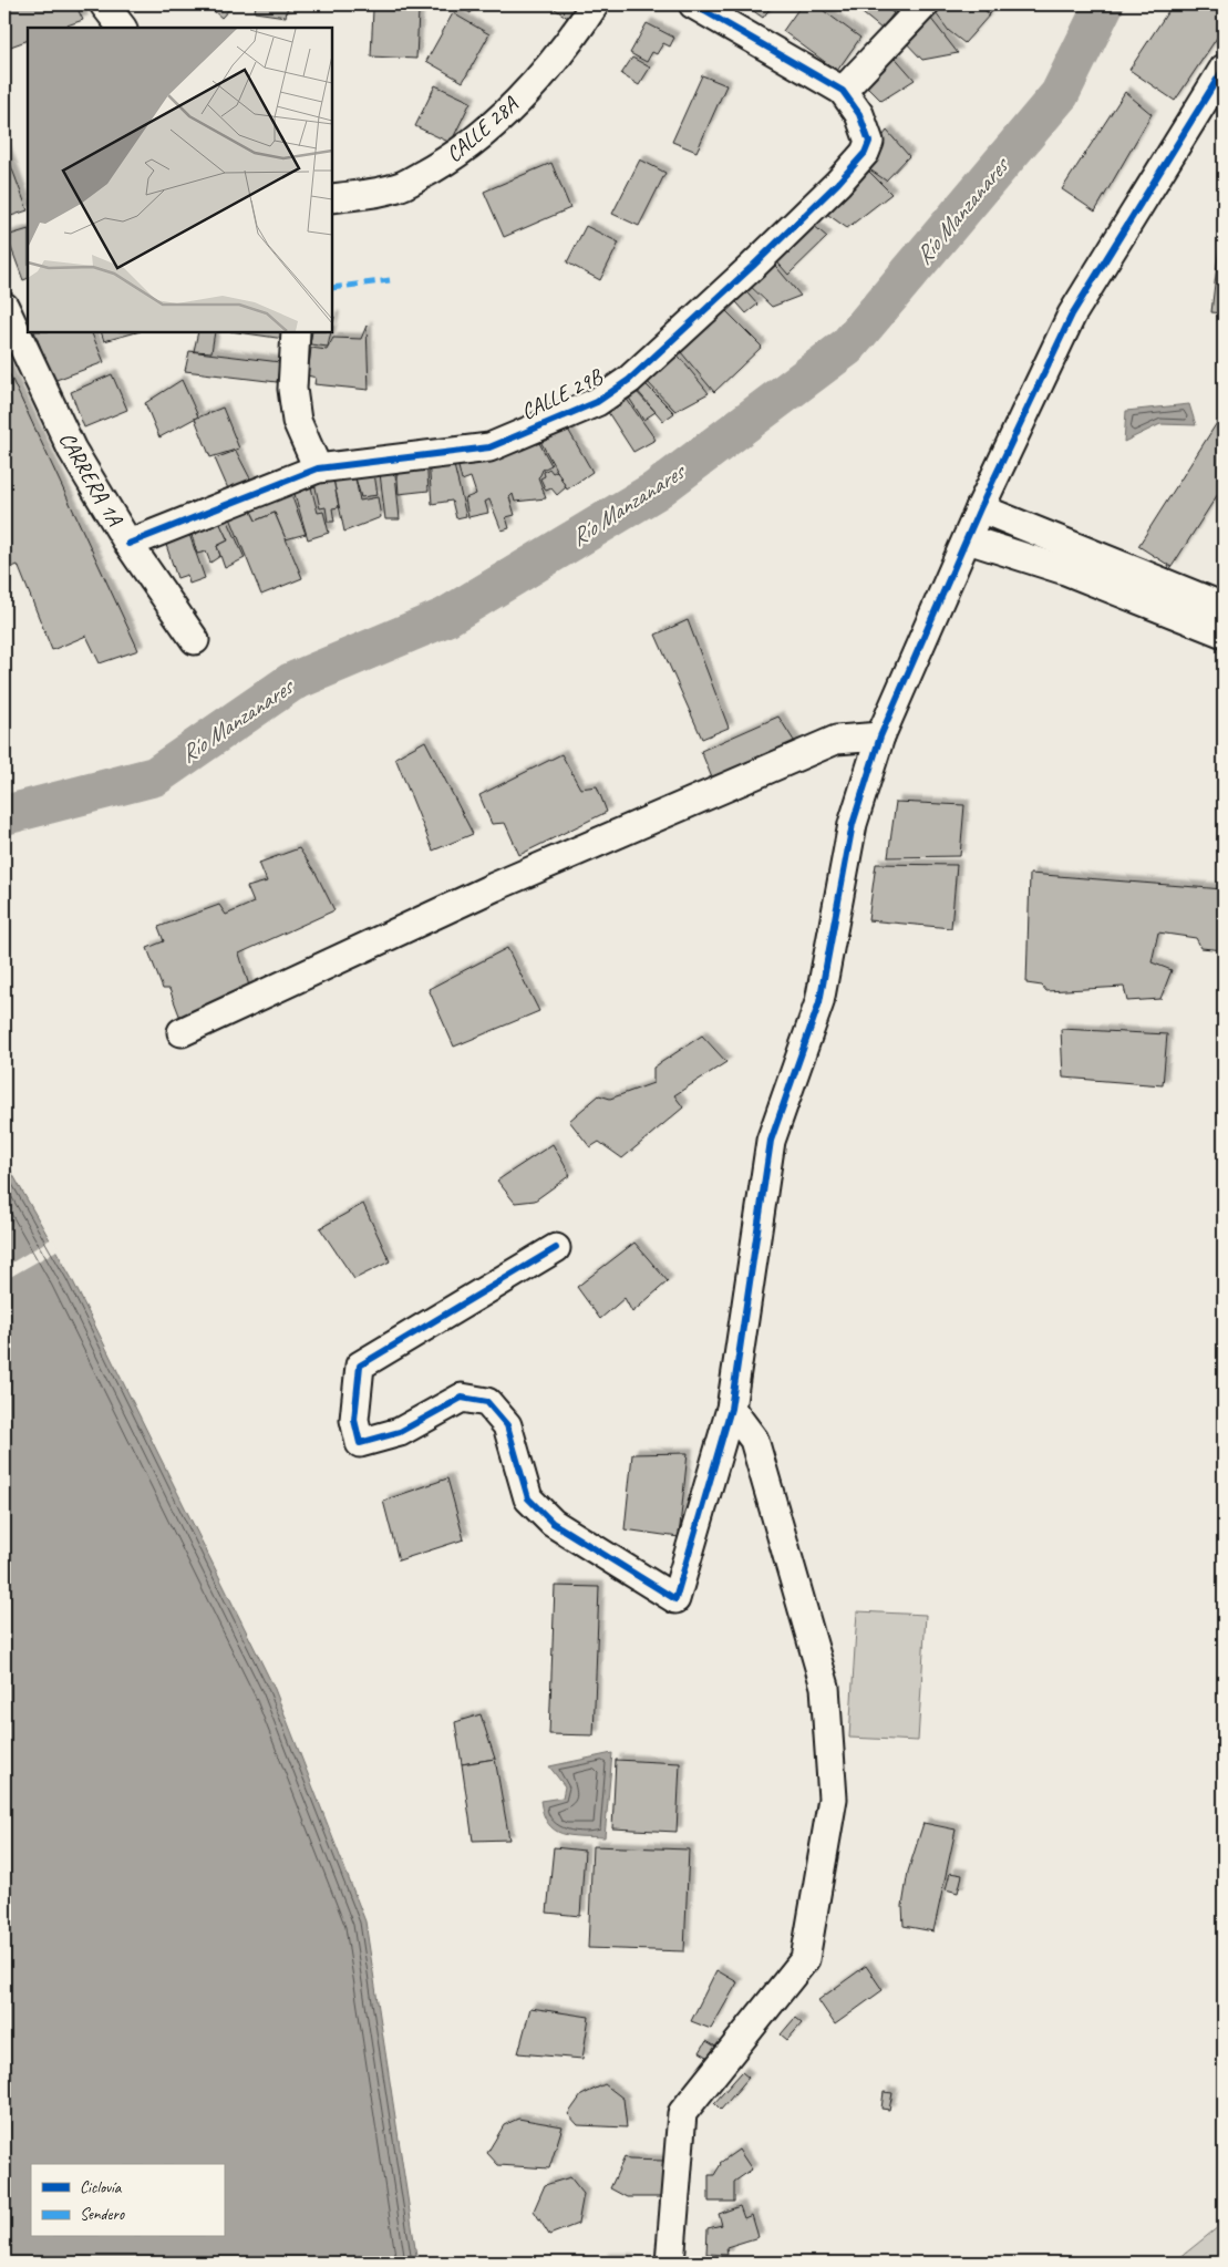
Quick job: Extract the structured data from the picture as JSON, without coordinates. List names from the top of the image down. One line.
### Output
{"streets":{"street":["CALLE 28A","CALLE 29B","CARRERA 1A"]},"crossings":[["CALLE 29B","CARRERA 1A"]],"water":["Río Manzanares"],"legend":["Ciclovía","Sendero"]}
